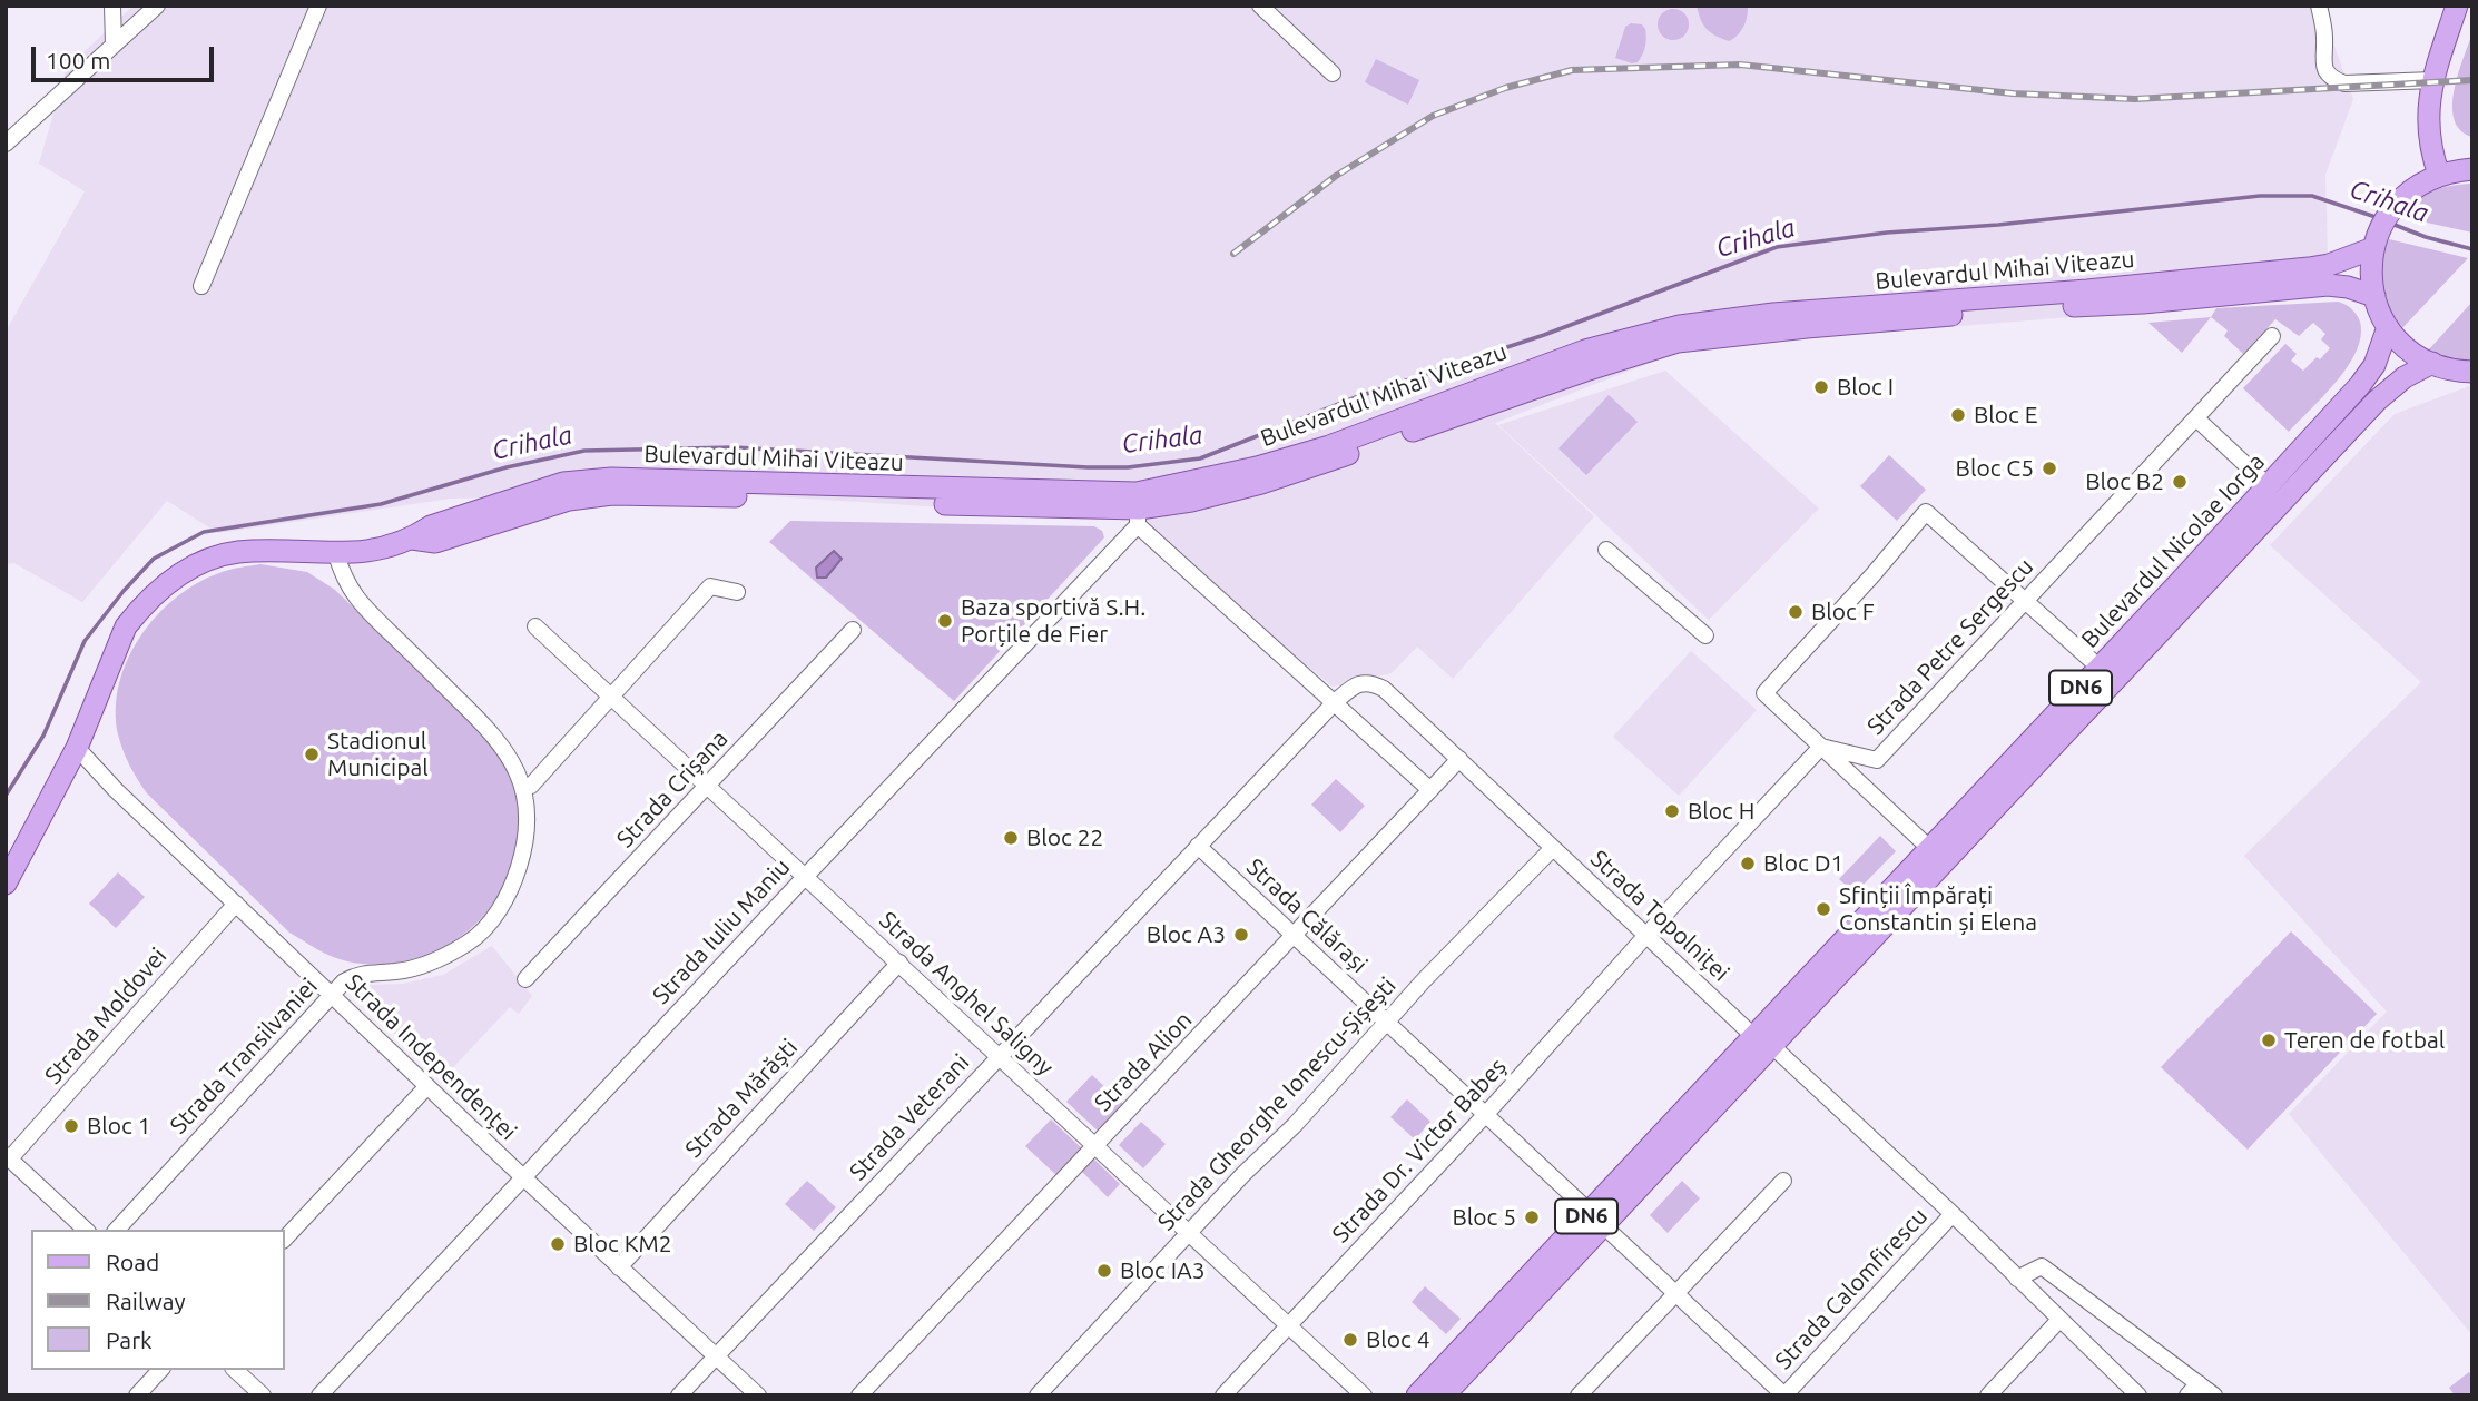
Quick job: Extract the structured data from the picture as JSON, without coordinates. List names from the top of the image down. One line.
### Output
{"streets":{"main road":["Bulevardul Mihai Viteazu","Bulevardul Nicolae Iorga","DN6"],"street":["Strada Petre Sergescu","Strada Crișana","Strada Călărași","Strada Topolniței","Strada Iuliu Maniu","Strada Anghel Saligny","Strada Moldovei","Strada Transilvaniei","Strada Independenței","Strada Alion","Strada Mărăști","Strada Gheorghe Ionescu-Șișești","Strada Veterani","Strada Dr. Victor Babeș","Strada Calomfirescu"]},"crossings":[["Bulevardul Mihai Viteazu","Strada Iuliu Maniu"],["Bulevardul Mihai Viteazu","Strada Transilvaniei"],["Bulevardul Mihai Viteazu","Strada Independenței"],["Bulevardul Nicolae Iorga","DN6"],["Bulevardul Nicolae Iorga","Strada Topolniței"],["DN6","Strada Călărași"],["DN6","Strada Topolniței"],["Strada Crișana","Strada Anghel Saligny"],["Strada Călărași","Strada Alion"],["Strada Călărași","Strada Gheorghe Ionescu-Șișești"],["Strada Călărași","Strada Veterani"],["Strada Călărași","Strada Dr. Victor Babeș"],["Strada Călărași","Strada Calomfirescu"],["Strada Topolniței","Strada Alion"],["Strada Topolniței","Strada Gheorghe Ionescu-Șișești"],["Strada Topolniței","Strada Veterani"],["Strada Topolniței","Strada Dr. Victor Babeș"],["Strada Topolniței","Strada Calomfirescu"],["Strada Iuliu Maniu","Strada Anghel Saligny"],["Strada Iuliu Maniu","Strada Independenței"],["Strada Anghel Saligny","Strada Alion"],["Strada Anghel Saligny","Strada Mărăști"],["Strada Anghel Saligny","Strada Gheorghe Ionescu-Șișești"],["Strada Anghel Saligny","Strada Veterani"],["Strada Anghel Saligny","Strada Dr. Victor Babeș"],["Strada Moldovei","Strada Independenței"],["Strada Transilvaniei","Strada Independenței"],["Strada Independenței","Strada Mărăști"],["Strada Independenței","Strada Veterani"]],"water":["Crihala"],"places":["Bloc I","Bloc E","Bloc C5","Bloc B2","Bloc F","Baza sportivă S.H. Porțile de Fier","Stadionul Municipal","Bloc H","Bloc 22","Bloc D1","Sfinții Împărați Constantin și Elena","Bloc A3","Teren de fotbal","Bloc 1","Bloc 5","Bloc KM2","Bloc IA3","Bloc 4"],"legend":["Road","Railway","Park"],"scale_bar":"100 m"}
